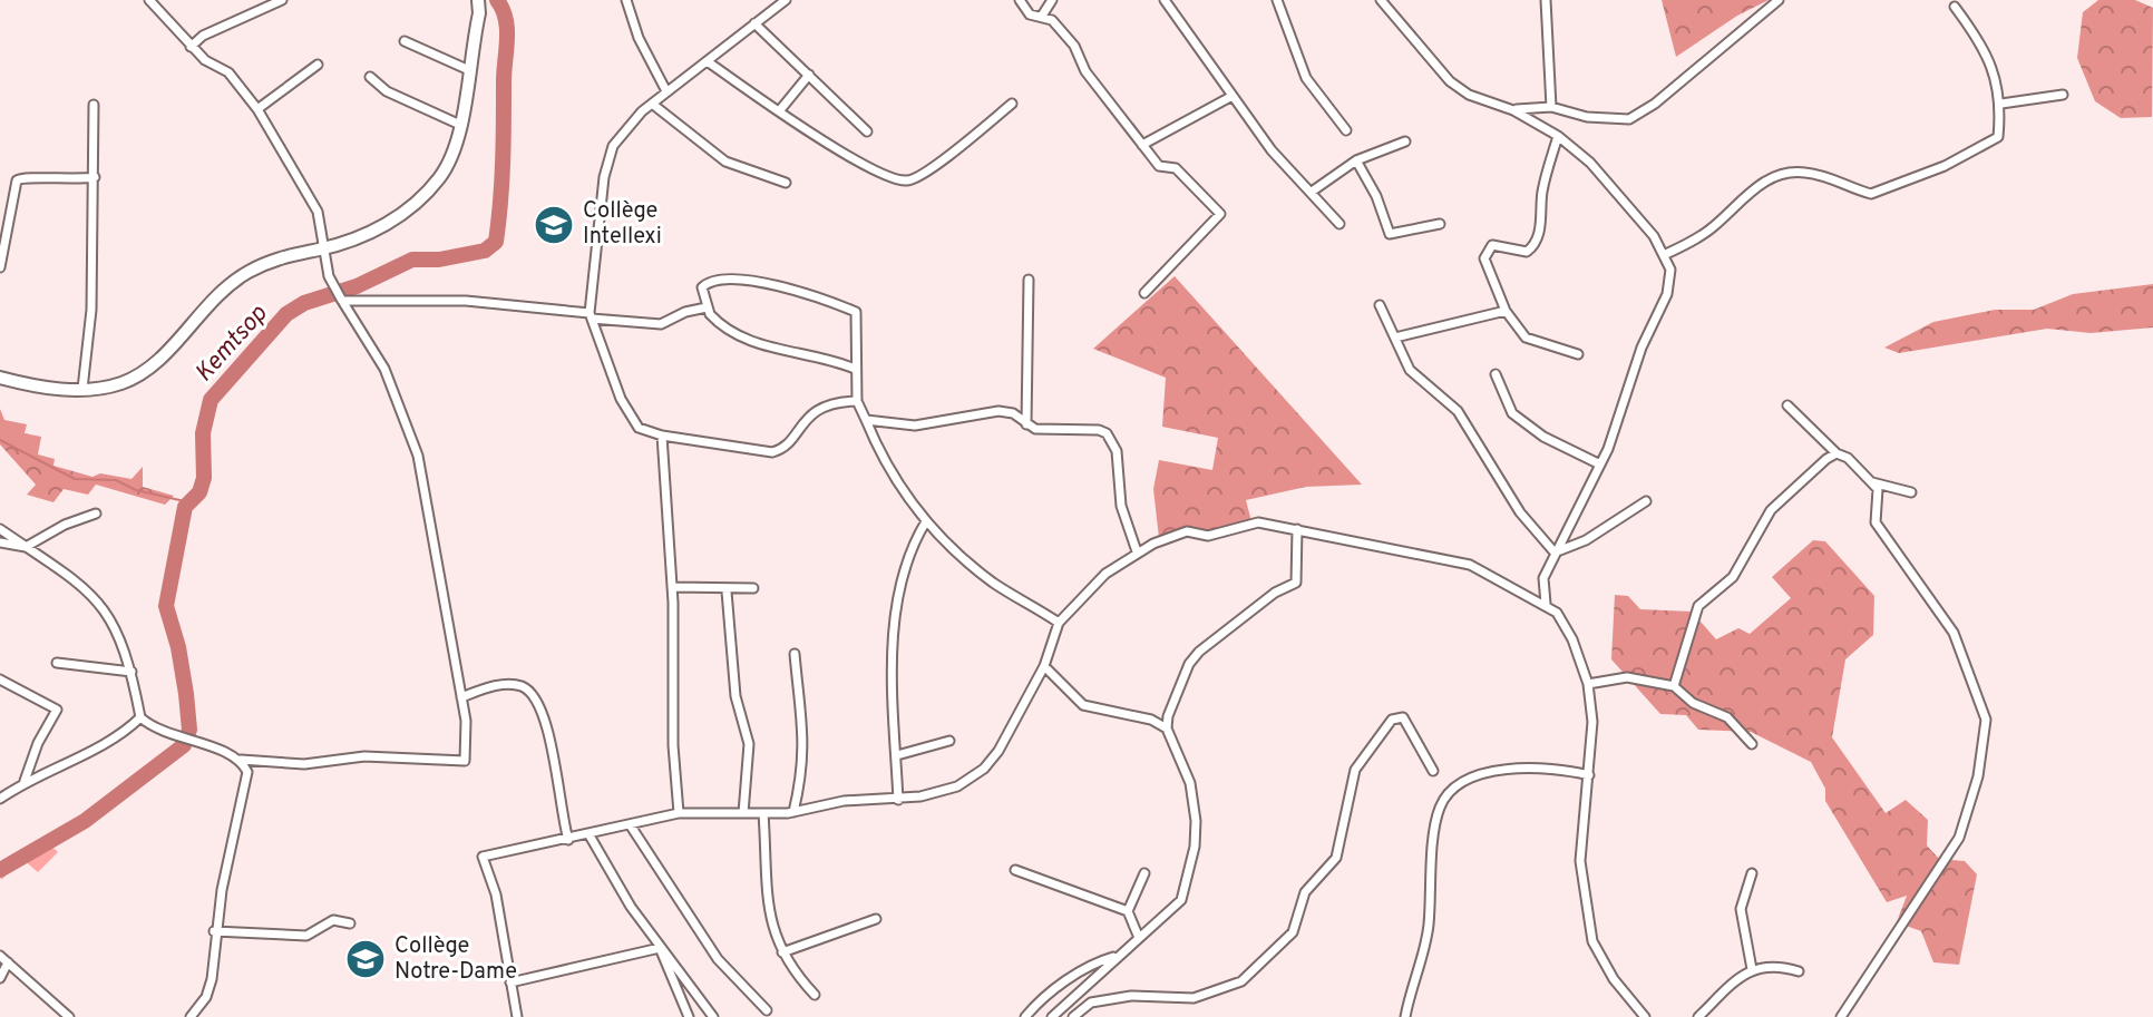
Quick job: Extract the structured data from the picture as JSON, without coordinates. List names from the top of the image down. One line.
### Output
{"water":["Kemtsop"],"places":{"school or university":["Collège Intellexi","Collège Notre-Dame"]}}
